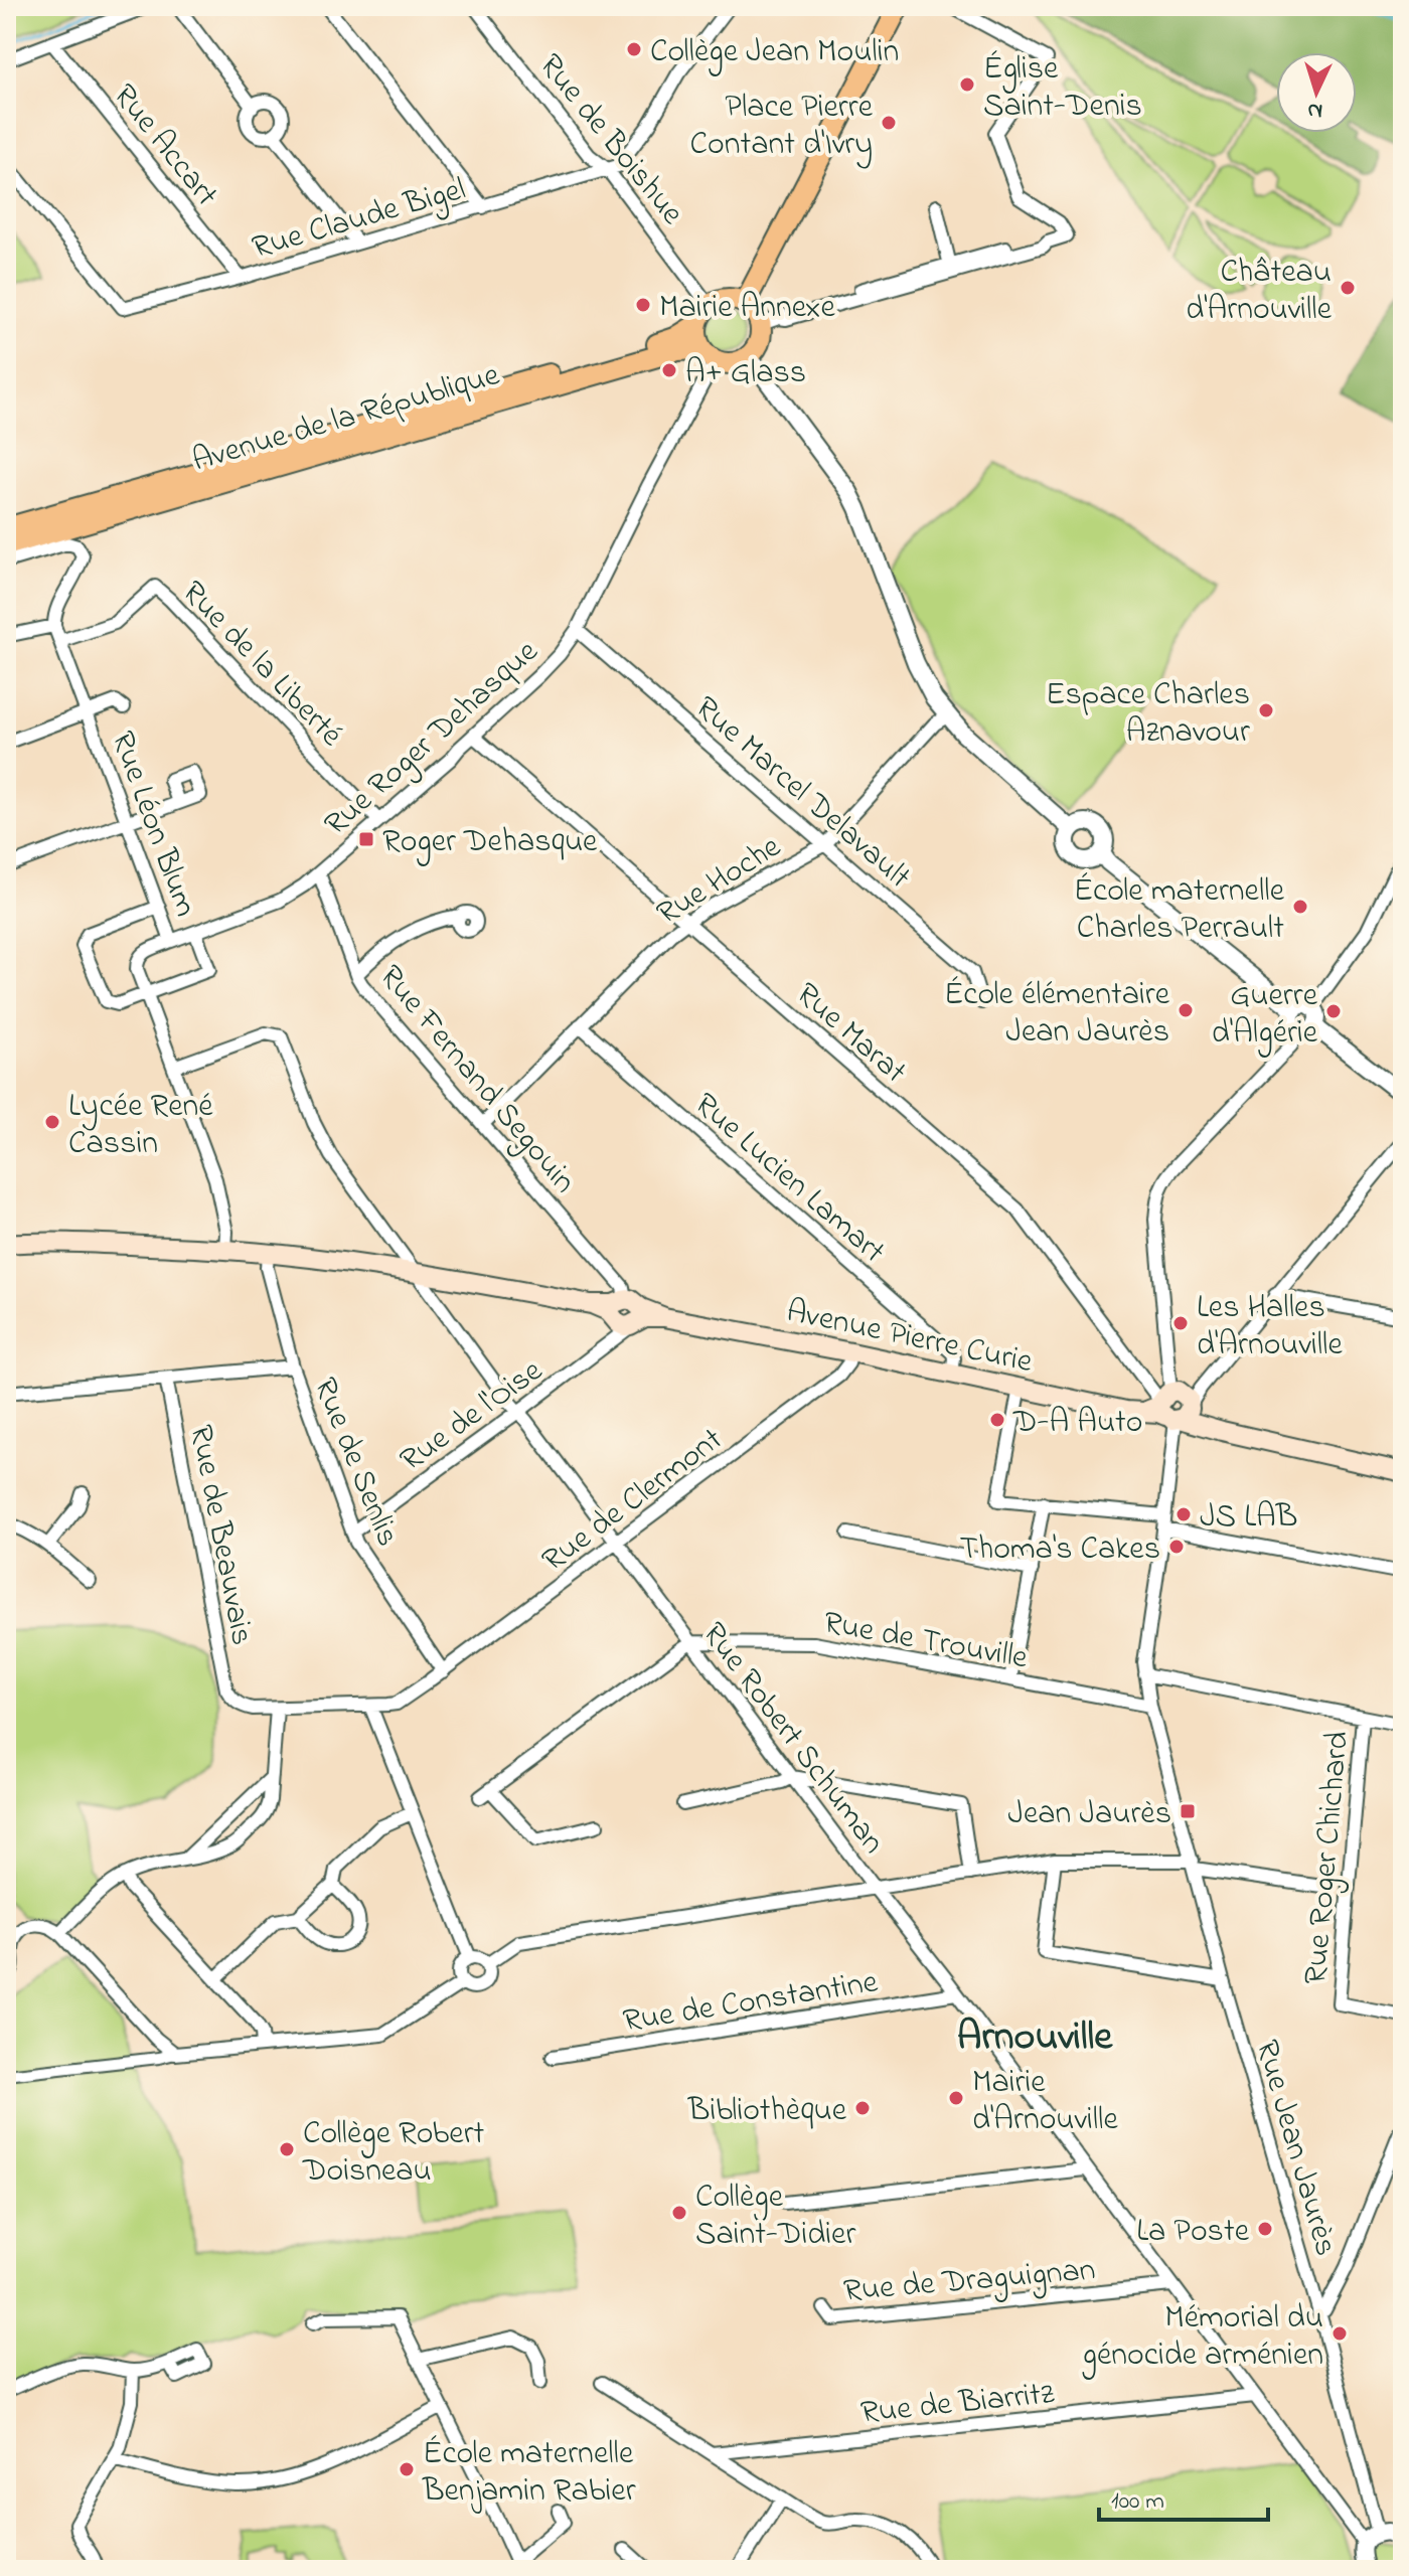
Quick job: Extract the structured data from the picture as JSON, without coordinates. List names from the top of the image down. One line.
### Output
{"streets":{"main road":["Avenue de la République","Avenue Pierre Curie"],"street":["Rue de Boishue","Rue Accart","Rue Claude Bigel","Rue de la Liberté","Rue Roger Dehasque","Rue Marcel Delavault","Rue Léon Blum","Rue Hoche","Rue Marat","Rue Fernand Segouin","Rue Lucien Lamart","Rue de l'Oise","Rue de Senlis","Rue de Clermont","Rue de Beauvais","Rue de Trouville","Rue Robert Schuman","Rue Roger Chichard","Rue de Constantine","Rue Jean Jaurès","Rue de Draguignan","Rue de Biarritz"]},"crossings":[["Rue de Boishue","Rue Claude Bigel"],["Rue de Boishue","Avenue de la République"],["Rue de Boishue","Rue Roger Dehasque"],["Rue Accart","Rue Claude Bigel"],["Avenue de la République","Rue Roger Dehasque"],["Rue de la Liberté","Rue Roger Dehasque"],["Rue de la Liberté","Rue Léon Blum"],["Rue Roger Dehasque","Rue Marcel Delavault"],["Rue Roger Dehasque","Rue Léon Blum"],["Rue Roger Dehasque","Rue Marat"],["Rue Roger Dehasque","Rue Fernand Segouin"],["Rue Marcel Delavault","Rue Hoche"],["Rue Léon Blum","Avenue Pierre Curie"],["Rue Léon Blum","Rue Robert Schuman"],["Rue Hoche","Rue Marat"],["Rue Hoche","Rue Fernand Segouin"],["Rue Hoche","Rue Lucien Lamart"],["Rue Marat","Avenue Pierre Curie"],["Rue Marat","Rue Jean Jaurès"],["Rue Fernand Segouin","Avenue Pierre Curie"],["Rue Fernand Segouin","Rue de l'Oise"],["Rue Lucien Lamart","Avenue Pierre Curie"],["Avenue Pierre Curie","Rue de l'Oise"],["Avenue Pierre Curie","Rue de Senlis"],["Avenue Pierre Curie","Rue de Clermont"],["Avenue Pierre Curie","Rue Robert Schuman"],["Avenue Pierre Curie","Rue Jean Jaurès"],["Rue de l'Oise","Rue de Senlis"],["Rue de l'Oise","Rue Robert Schuman"],["Rue de Senlis","Rue de Clermont"],["Rue de Clermont","Rue de Beauvais"],["Rue de Clermont","Rue Robert Schuman"],["Rue de Trouville","Rue Robert Schuman"],["Rue de Trouville","Rue Jean Jaurès"],["Rue Robert Schuman","Rue de Constantine"],["Rue Robert Schuman","Rue de Draguignan"],["Rue Robert Schuman","Rue de Biarritz"]],"districts":["Arnouville"],"places":{"other":["Collège Jean Moulin","Église Saint-Denis","Place Pierre Contant d'Ivry","Château d'Arnouville","Mairie Annexe","A+ Glass","Espace Charles Aznavour","École maternelle Charles Perrault","École élémentaire Jean Jaurès","Guerre d'Algérie","Lycée René Cassin","Les Halles d'Arnouville","D-A Auto","JS LAB","Thoma's Cakes","Mairie d'Arnouville","Bibliothèque","Collège Robert Doisneau","Collège Saint-Didier","La Poste","Mémorial du génocide arménien","École maternelle Benjamin Rabier"],"transit":["Roger Dehasque","Jean Jaurès"]},"scale_bar":"100 m","north":"bottom"}
